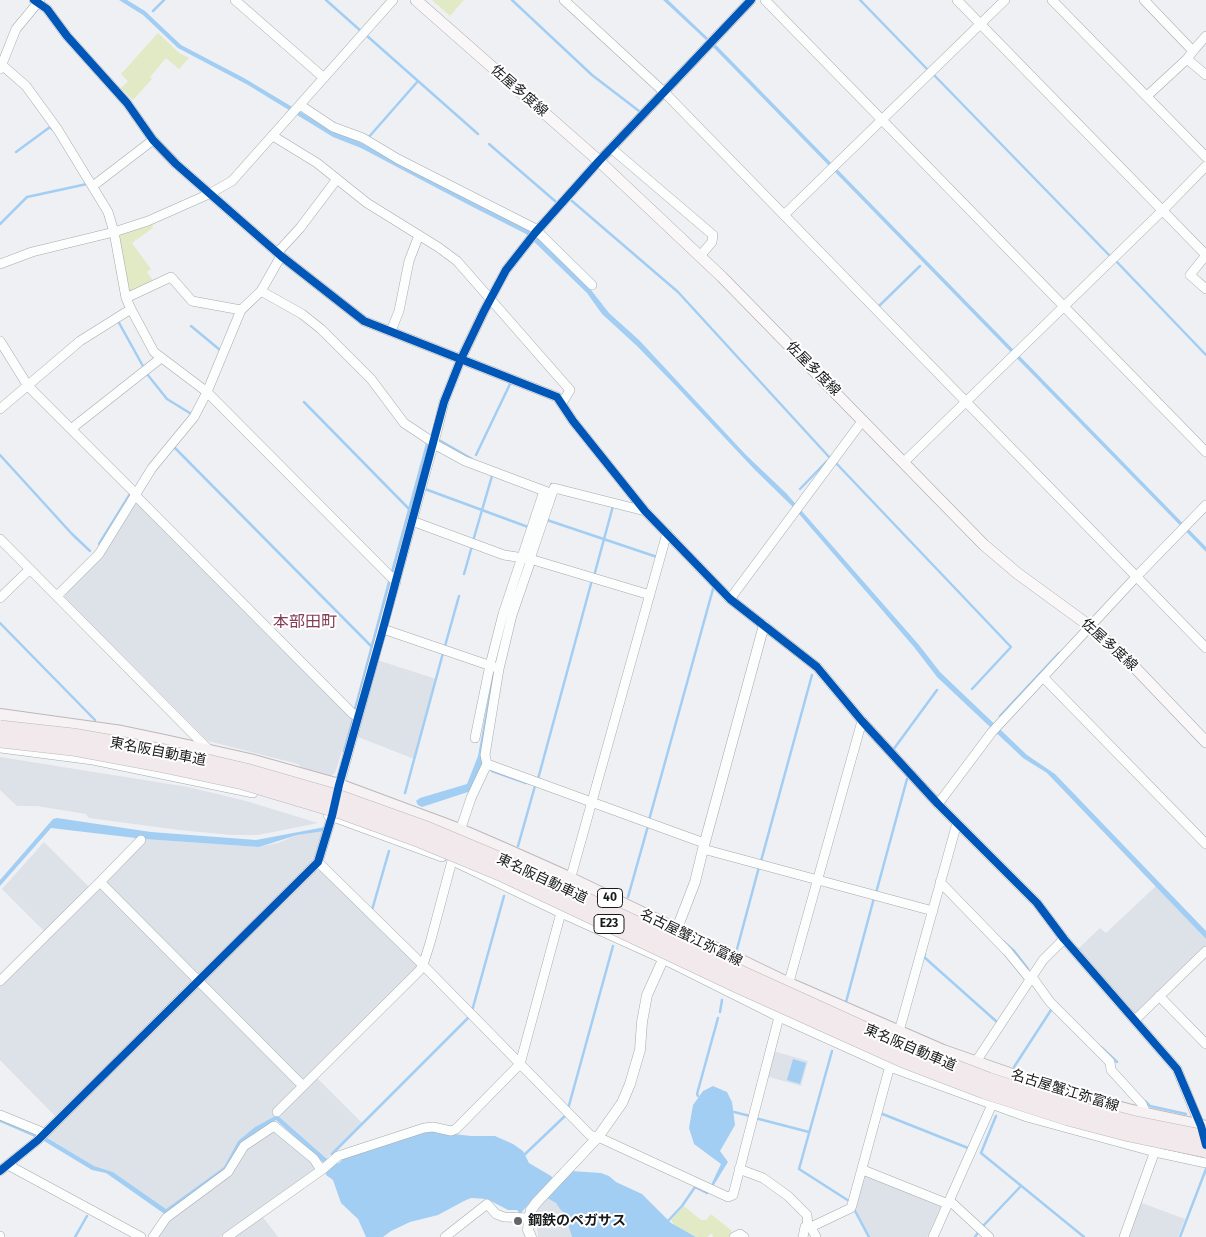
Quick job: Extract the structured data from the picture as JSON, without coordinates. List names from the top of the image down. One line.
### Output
{"streets":{"highway":["東名阪自動車道","E23"],"main road":["佐屋多度線","40","名古屋蟹江弥富線"]},"crossings":[["東名阪自動車道","名古屋蟹江弥富線"]],"districts":["本部田町"],"places":["鋼鉄のペガサス"]}
